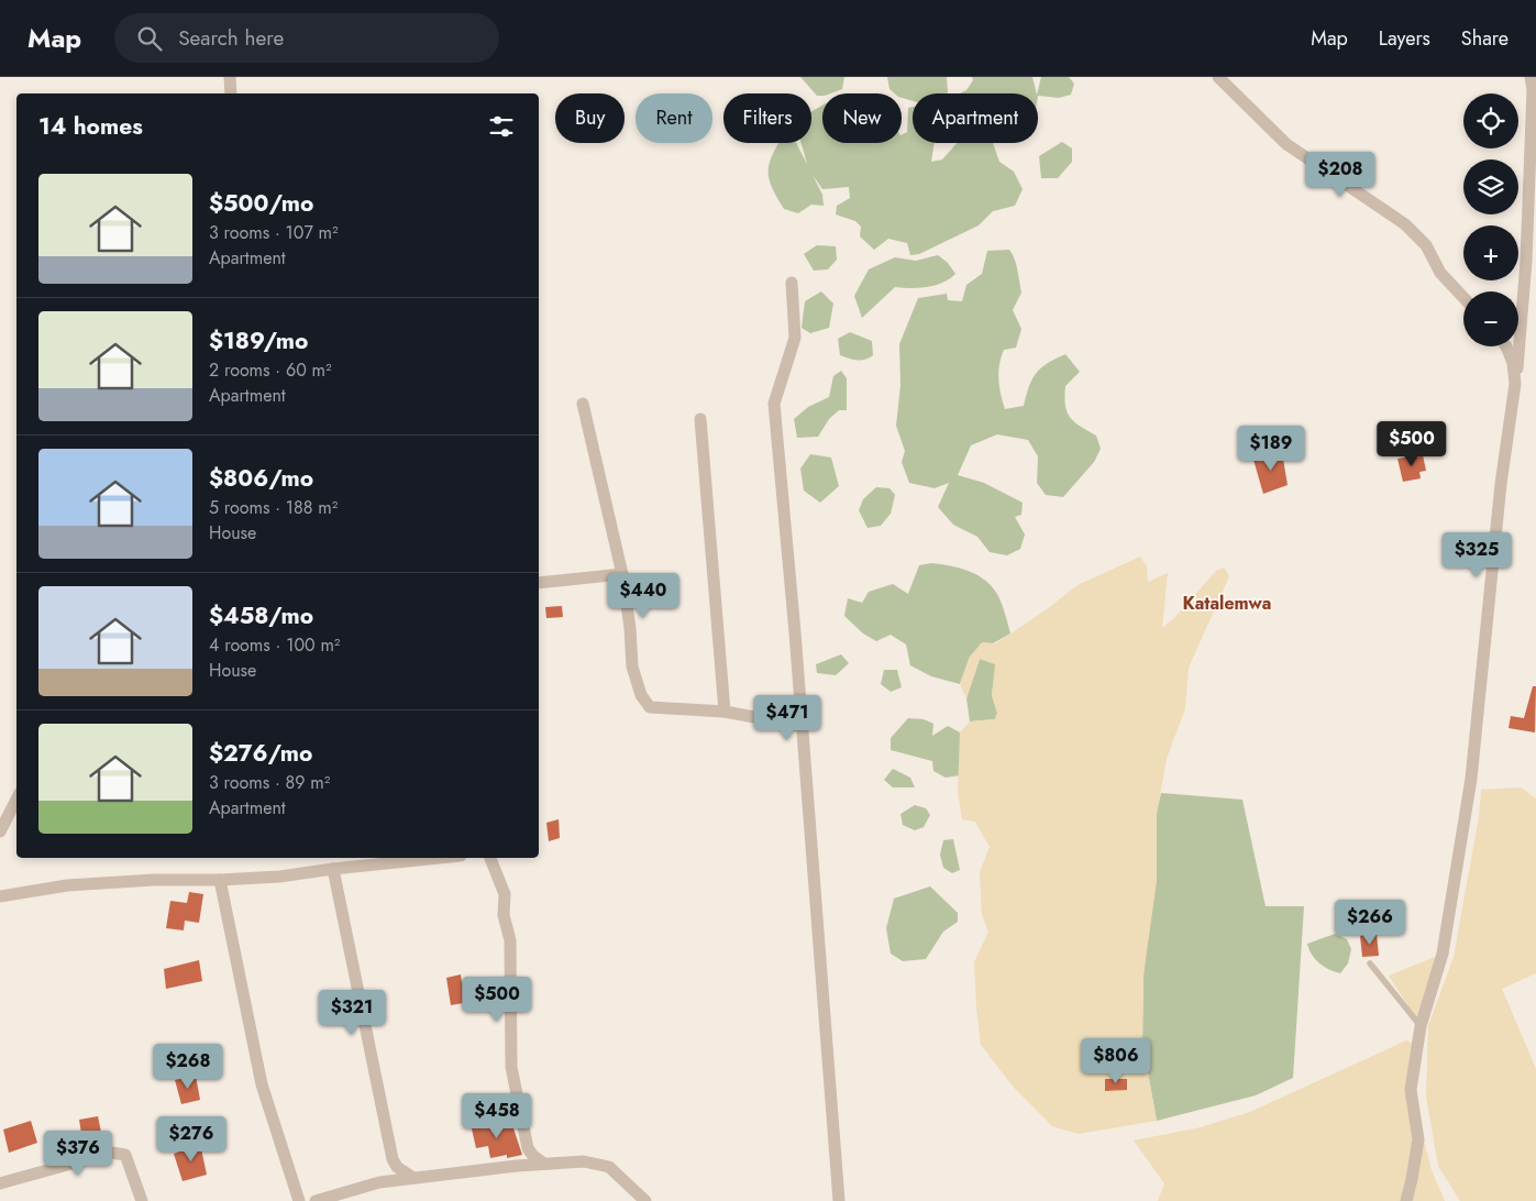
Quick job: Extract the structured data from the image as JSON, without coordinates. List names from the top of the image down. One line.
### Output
{"districts":["Katalemwa"],"page":{"header":"Map","search":"Search here","nav":["Map","Layers","Share"],"map_buttons":["+","−"],"chip":["Buy","Rent","Filters","New","Apartment"],"heading":"14 homes","price":["$208","$500","$189","$325","$440","$471","$266","$500","$321","$806","$268","$458","$276","$376"],"list":[{"name":"$500/mo","note":"3 rooms · 107 m² · Apartment"},{"name":"$189/mo","note":"2 rooms · 60 m² · Apartment"},{"name":"$806/mo","note":"5 rooms · 188 m² · House"},{"name":"$458/mo","note":"4 rooms · 100 m² · House"},{"name":"$276/mo","note":"3 rooms · 89 m² · Apartment"}]}}
